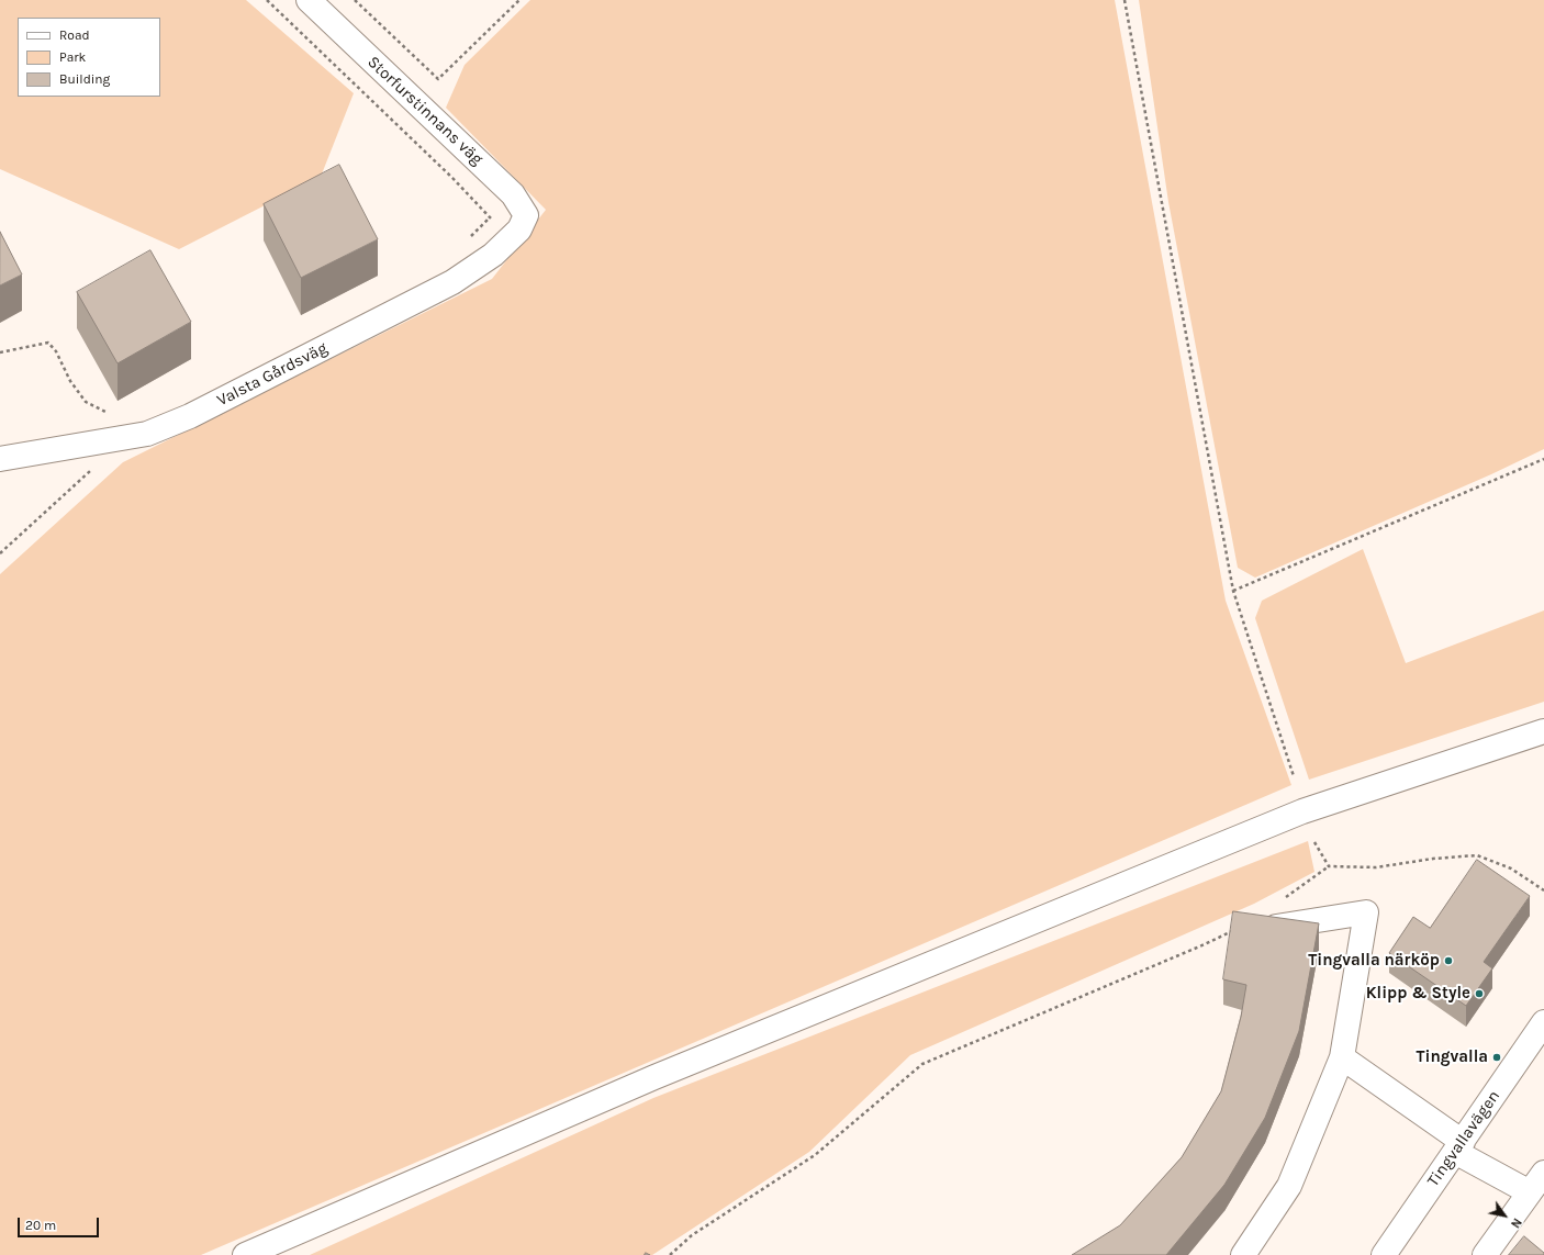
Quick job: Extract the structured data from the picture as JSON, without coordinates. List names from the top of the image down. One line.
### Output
{"streets":{"street":["Storfurstinnans väg","Valsta Gårdsväg","Tingvallavägen"]},"crossings":[["Storfurstinnans väg","Valsta Gårdsväg"]],"places":["Tingvalla närköp","Klipp & Style","Tingvalla"],"legend":["Road","Park","Building"],"scale_bar":"20 m","north":"bottom right"}
